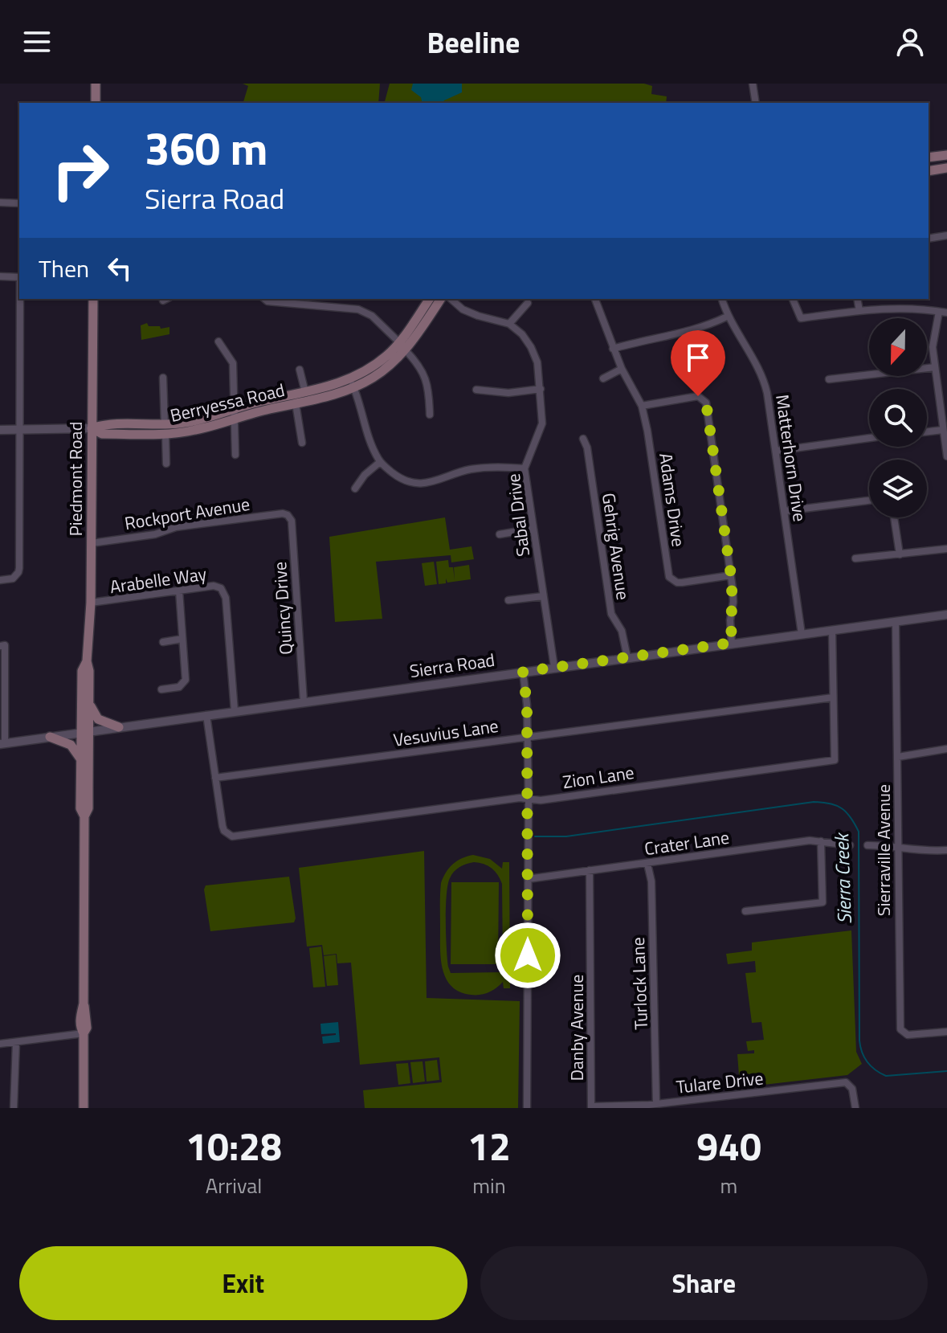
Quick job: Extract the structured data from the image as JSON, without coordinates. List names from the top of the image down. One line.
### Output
{"streets":{"main road":["Berryessa Road","Piedmont Road"],"street":["Matterhorn Drive","Adams Drive","Rockport Avenue","Sabal Drive","Gehrig Avenue","Arabelle Way","Quincy Drive","Sierra Road","Vesuvius Lane","Zion Lane","Crater Lane","Sierraville Avenue","Turlock Lane","Danby Avenue","Tulare Drive"]},"crossings":[["Berryessa Road","Piedmont Road"],["Matterhorn Drive","Sierra Road"],["Piedmont Road","Rockport Avenue"],["Piedmont Road","Arabelle Way"],["Piedmont Road","Sierra Road"],["Rockport Avenue","Quincy Drive"],["Sabal Drive","Sierra Road"],["Gehrig Avenue","Sierra Road"],["Arabelle Way","Sierra Road"],["Quincy Drive","Sierra Road"],["Sierra Road","Zion Lane"],["Sierra Road","Sierraville Avenue"],["Vesuvius Lane","Zion Lane"],["Crater Lane","Turlock Lane"],["Crater Lane","Danby Avenue"],["Turlock Lane","Tulare Drive"],["Danby Avenue","Tulare Drive"]],"water":["Sierra Creek"],"north":"bottom","page":{"header":"Beeline","turn":["360 m","Sierra Road"],"then":"Then","eta":["10:28","Arrival","12","min","940","m"],"buttons":["Exit","Share"]}}
